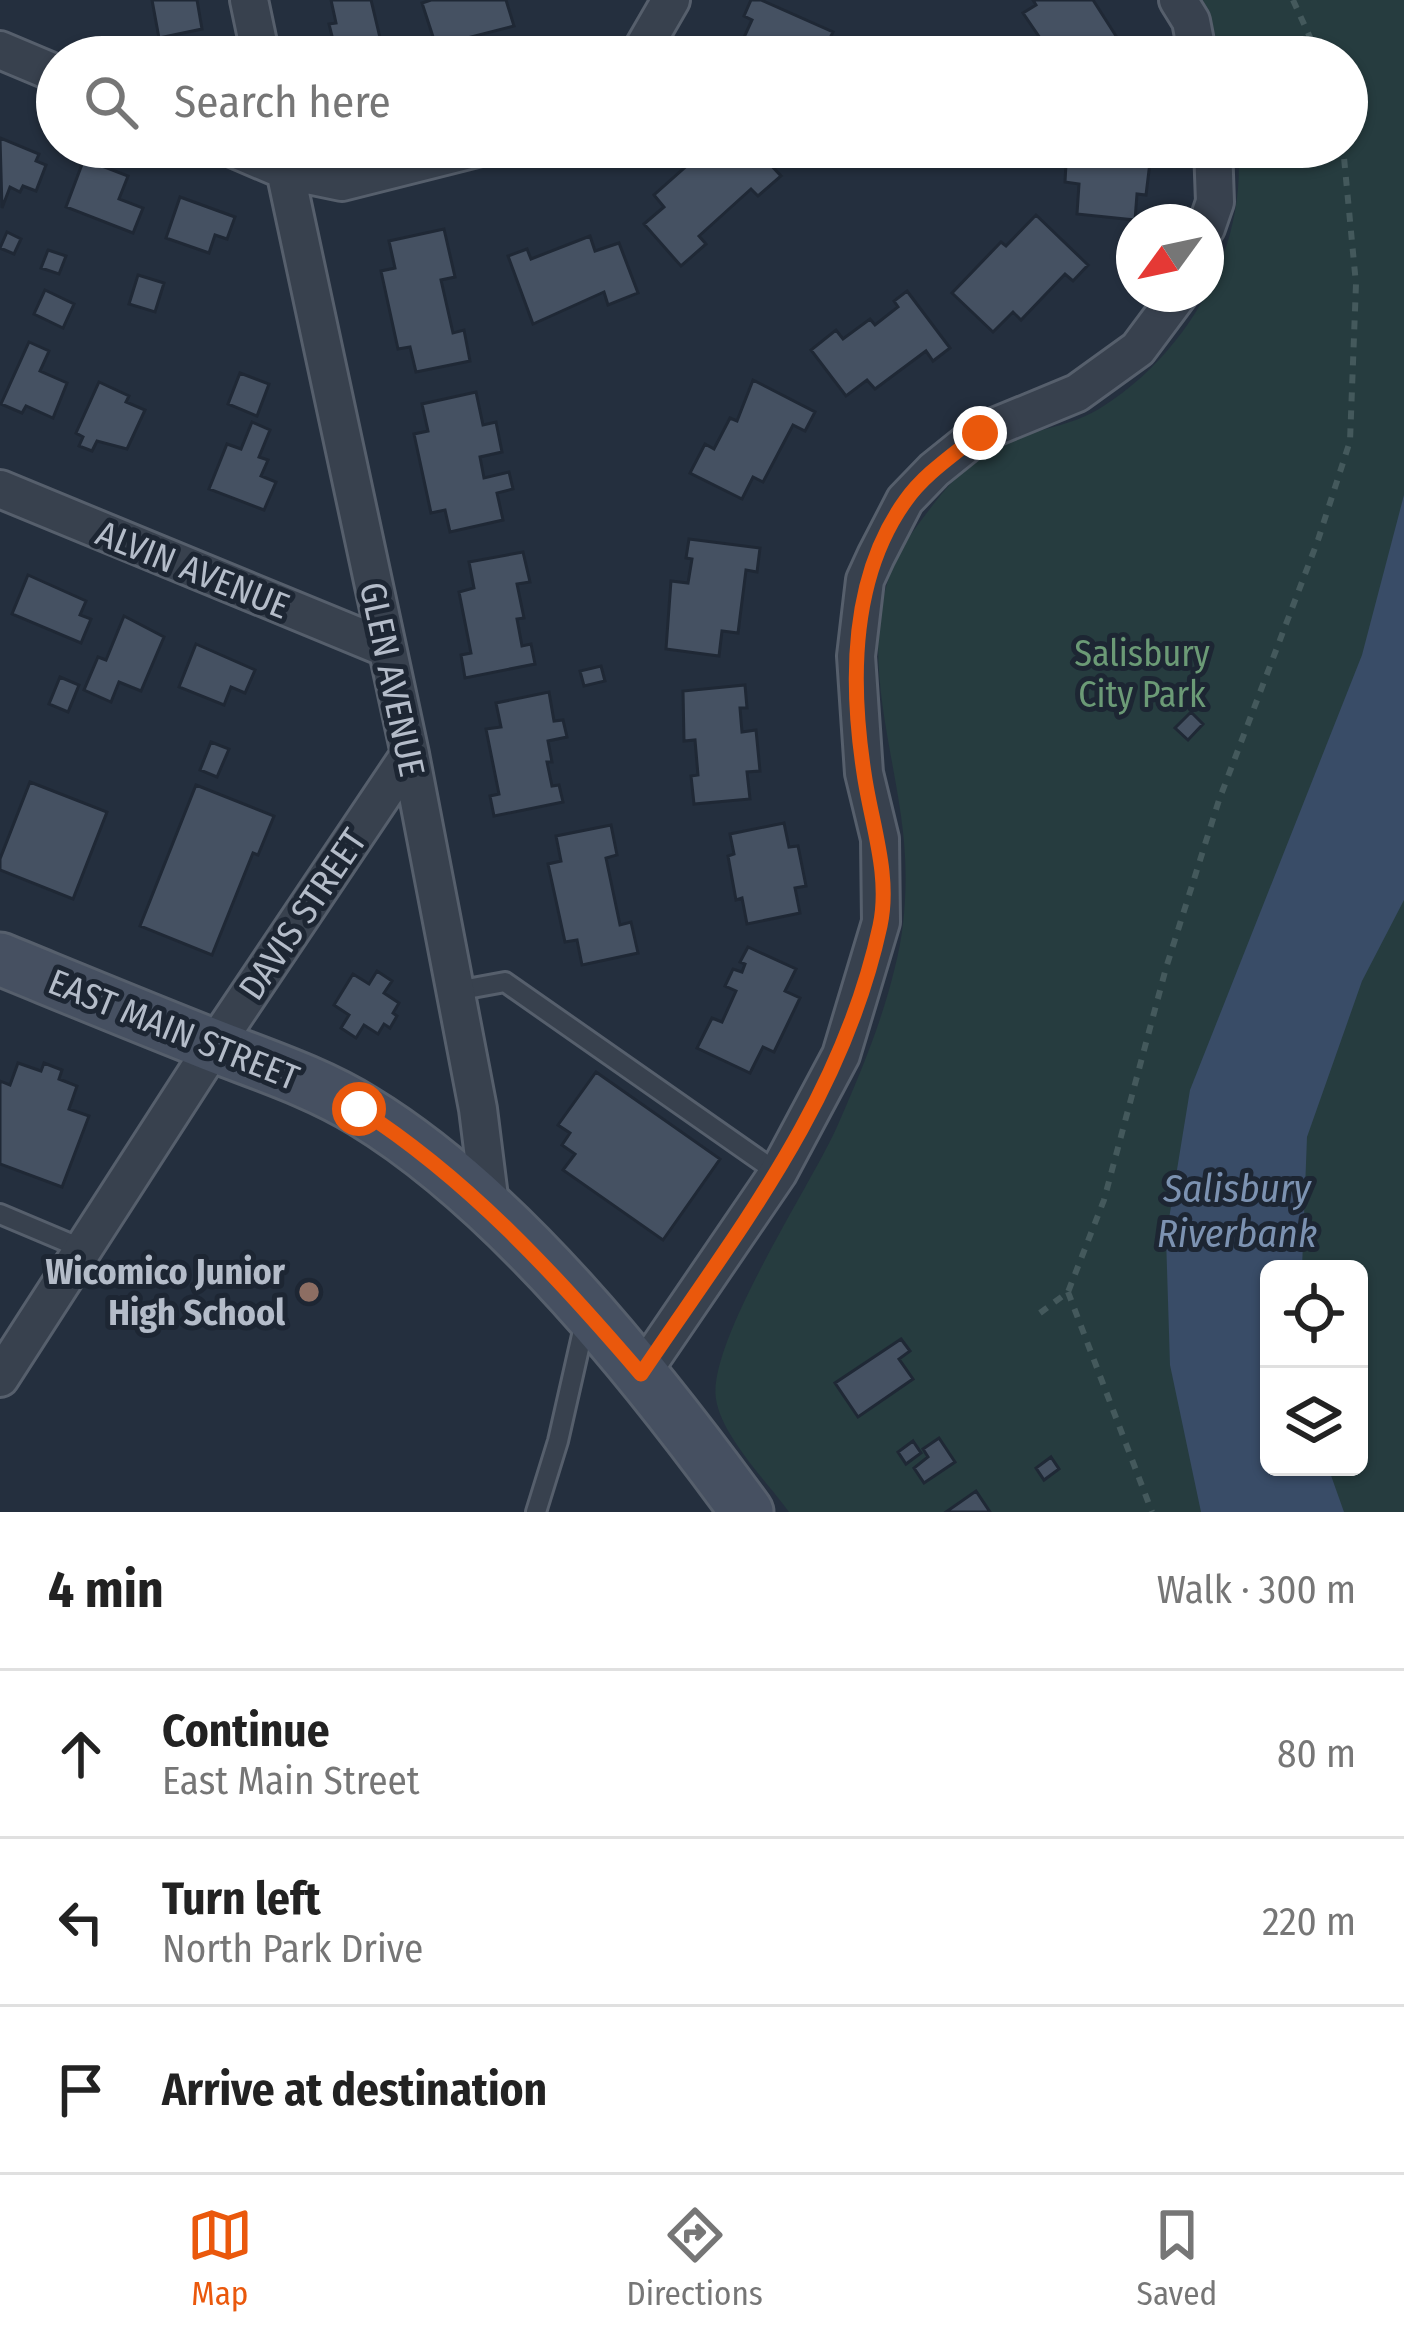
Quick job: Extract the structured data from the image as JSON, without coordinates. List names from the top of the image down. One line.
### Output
{"streets":{"main road":["EAST MAIN STREET"],"street":["ALVIN AVENUE","GLEN AVENUE","DAVIS STREET"]},"crossings":[["ALVIN AVENUE","GLEN AVENUE"],["GLEN AVENUE","DAVIS STREET"],["GLEN AVENUE","EAST MAIN STREET"],["DAVIS STREET","EAST MAIN STREET"]],"water":["Salisbury Riverbank"],"parks":["Salisbury City Park"],"places":["Wicomico Junior High School"],"north":"bottom left","page":{"search":"Search here","heading":["4 min","Walk · 300 m"],"list":[["Continue","East Main Street","80 m"],["Turn left","North Park Drive","220 m"],"Arrive at destination"],"nav":["Map","Directions","Saved"]}}
